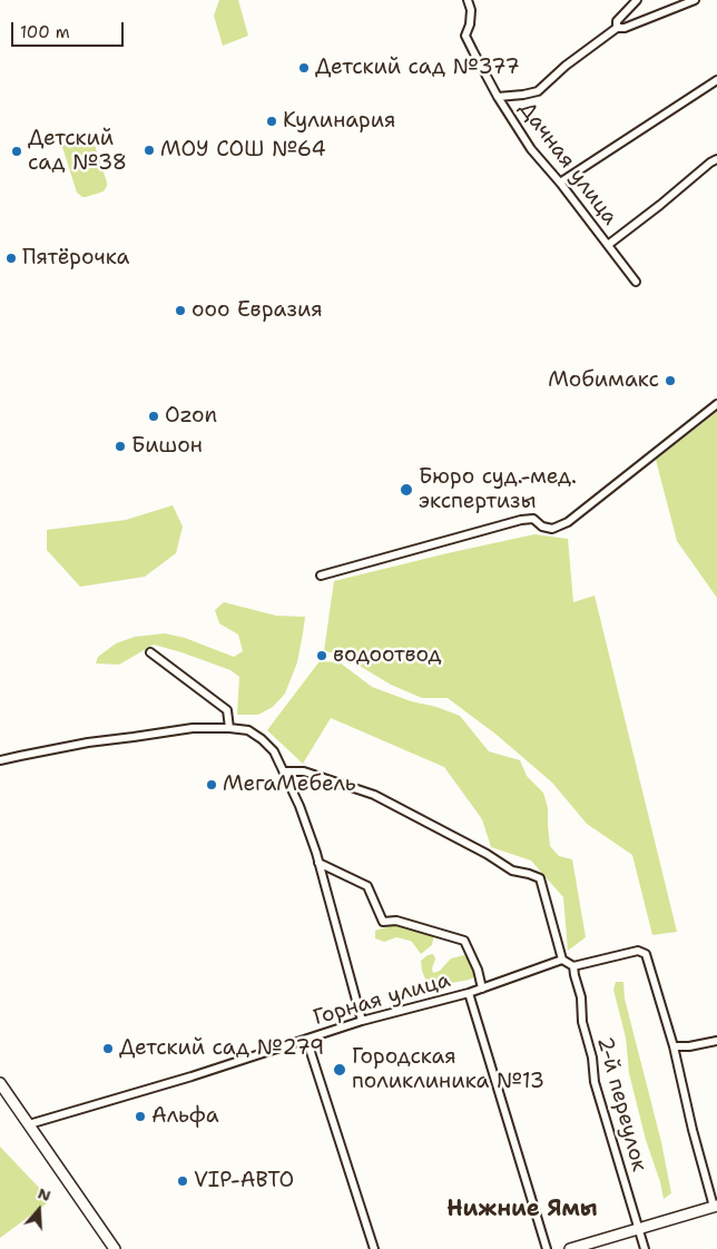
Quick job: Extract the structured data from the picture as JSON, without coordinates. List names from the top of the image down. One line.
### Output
{"streets":{"street":["Дачная улица","Горная улица","2-й переулок"]},"districts":["Нижние Ямы"],"places":["Детский сад №377","Кулинария","МОУ СОШ №64","Детский сад №38","Пятёрочка","ооо Евразия","Мобимакс","Ozon","Бишон","Бюро суд.-мед. экспертизы","водоотвод","МегаМебель","Детский сад №279","Городская поликлиника №13","Альфа","VIP-АВТО"],"scale_bar":"100 m","north":"top"}
